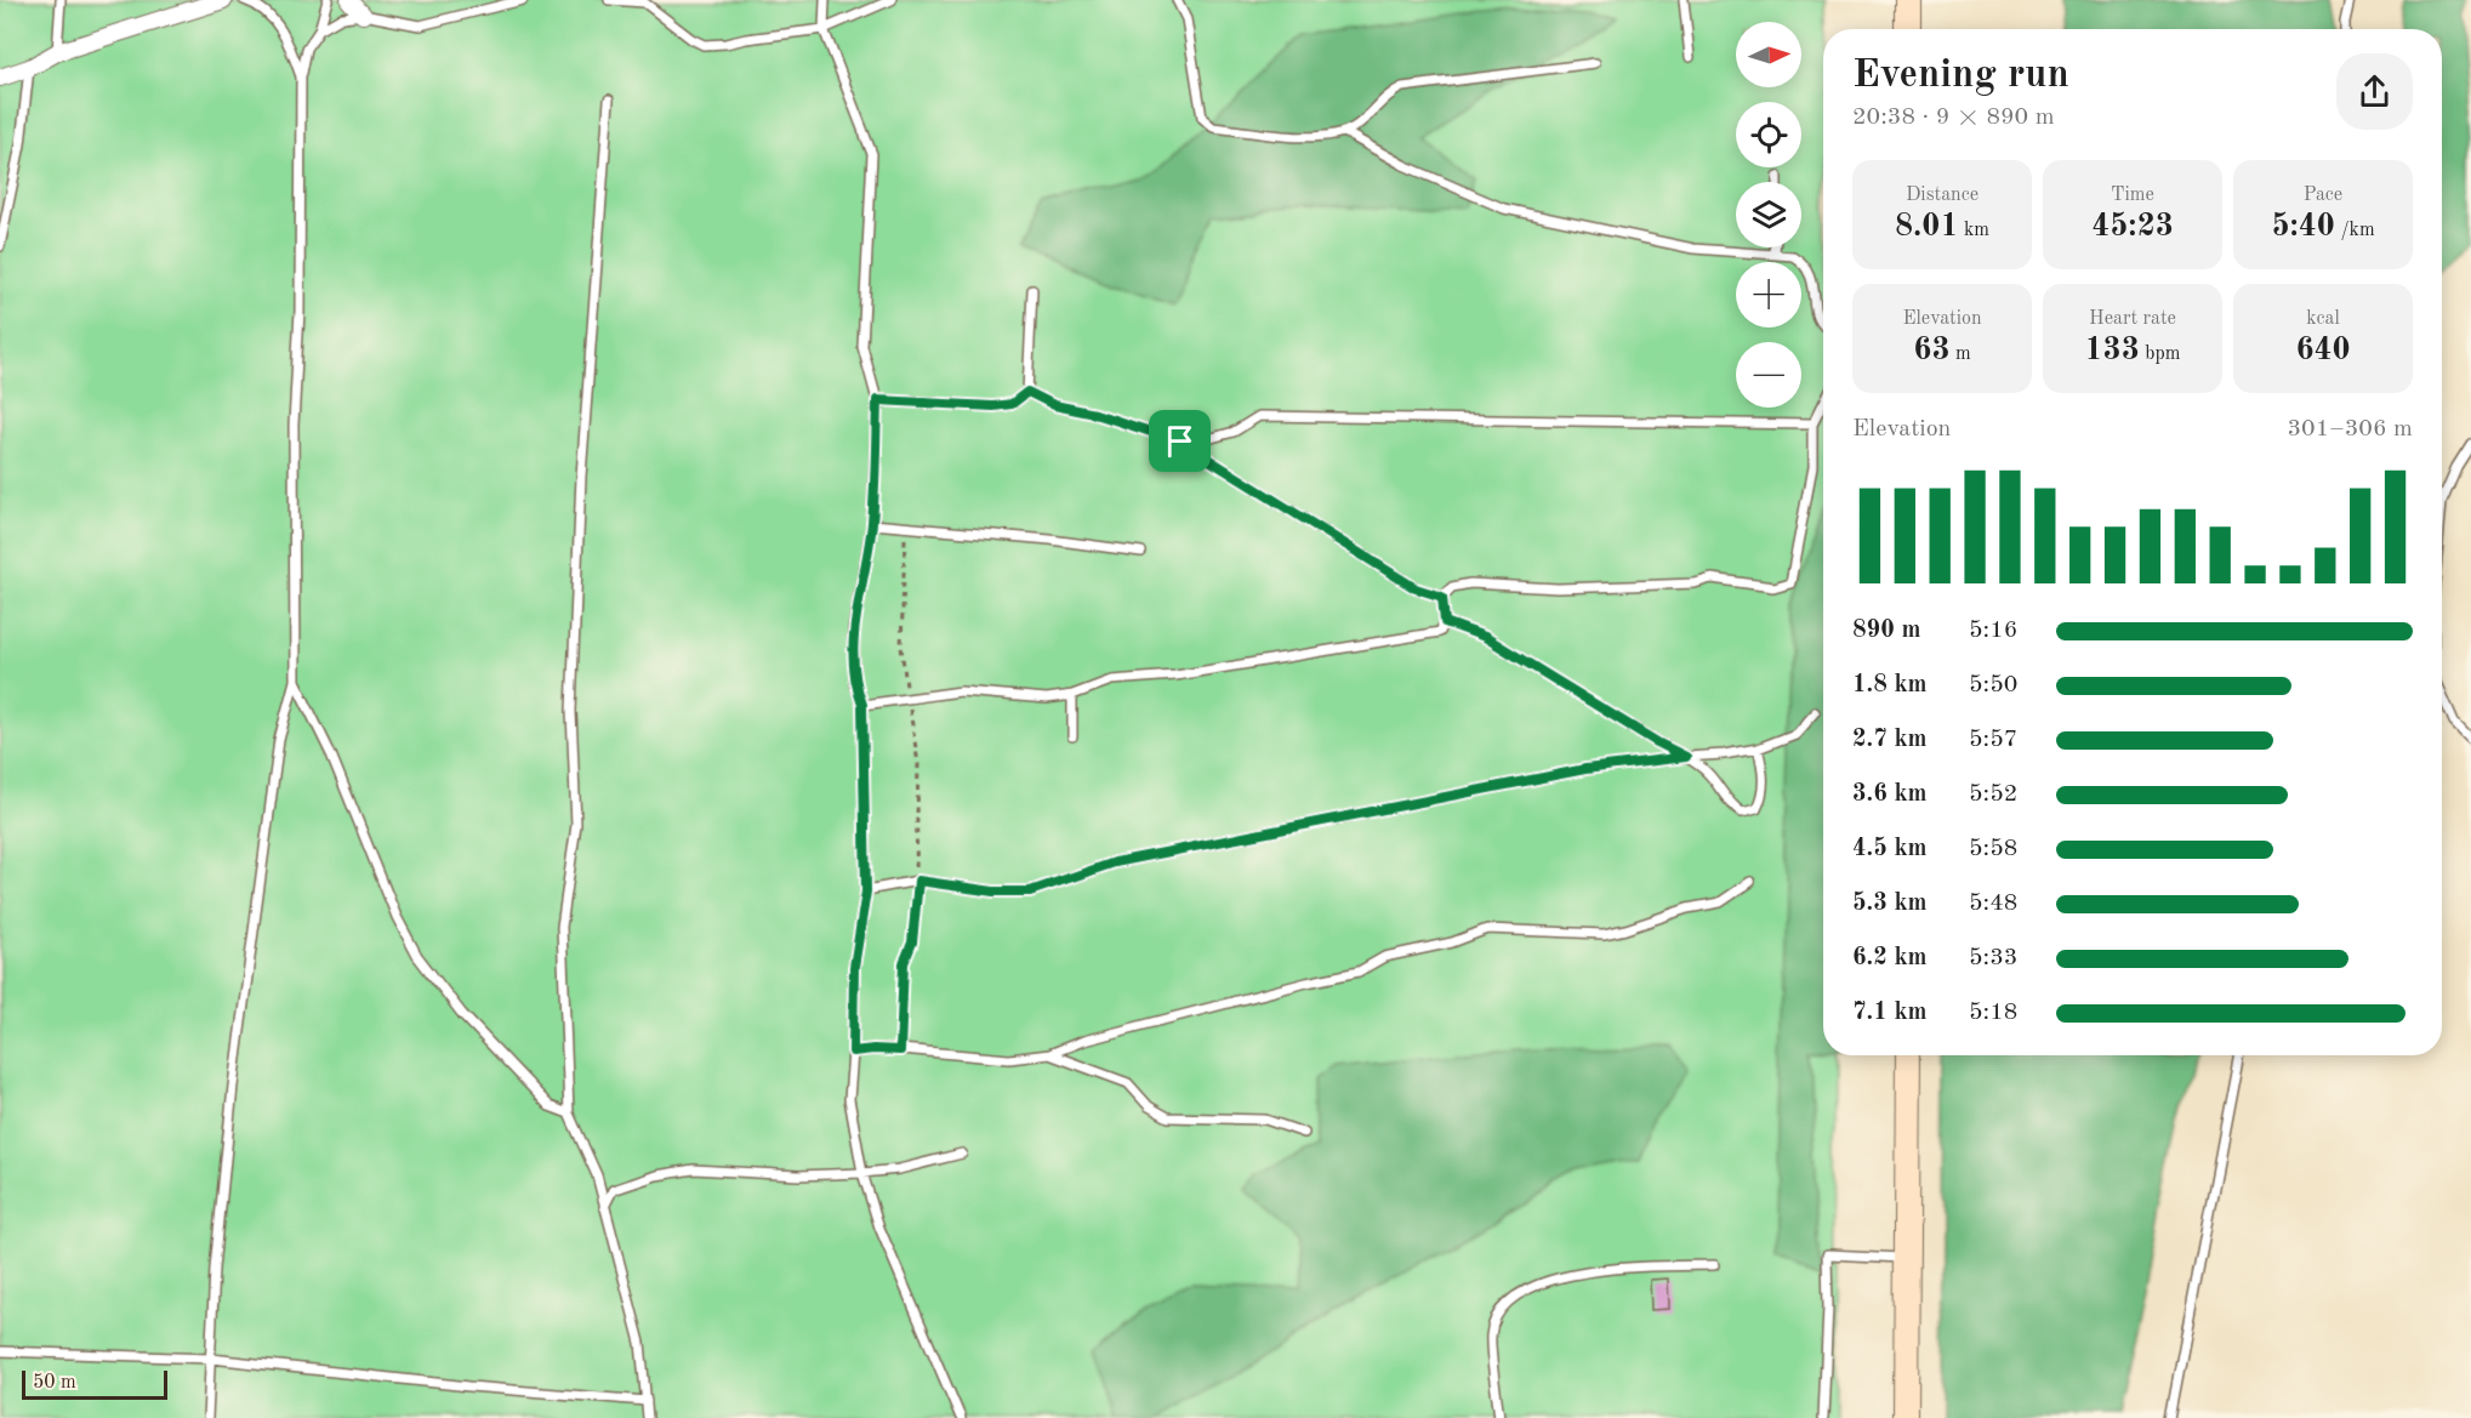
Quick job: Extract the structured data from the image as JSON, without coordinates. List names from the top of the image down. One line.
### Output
{"scale_bar":"50 m","north":"right","page":{"map_buttons":["+","−"],"heading":["Evening run","20:38 · 9 × 890 m"],"stats":[["Distance","8.01 km"],["Time","45:23"],["Pace","5:40 /km"],["Elevation","63 m"],["Heart rate","133 bpm"],["kcal","640"]],"chart":["Elevation","301–306 m"],"list":[{"name":"890 m","note":"5:16"},{"name":"1.8 km","note":"5:50"},{"name":"2.7 km","note":"5:57"},{"name":"3.6 km","note":"5:52"},{"name":"4.5 km","note":"5:58"},{"name":"5.3 km","note":"5:48"},{"name":"6.2 km","note":"5:33"},{"name":"7.1 km","note":"5:18"}],"scale":"50 m"}}
